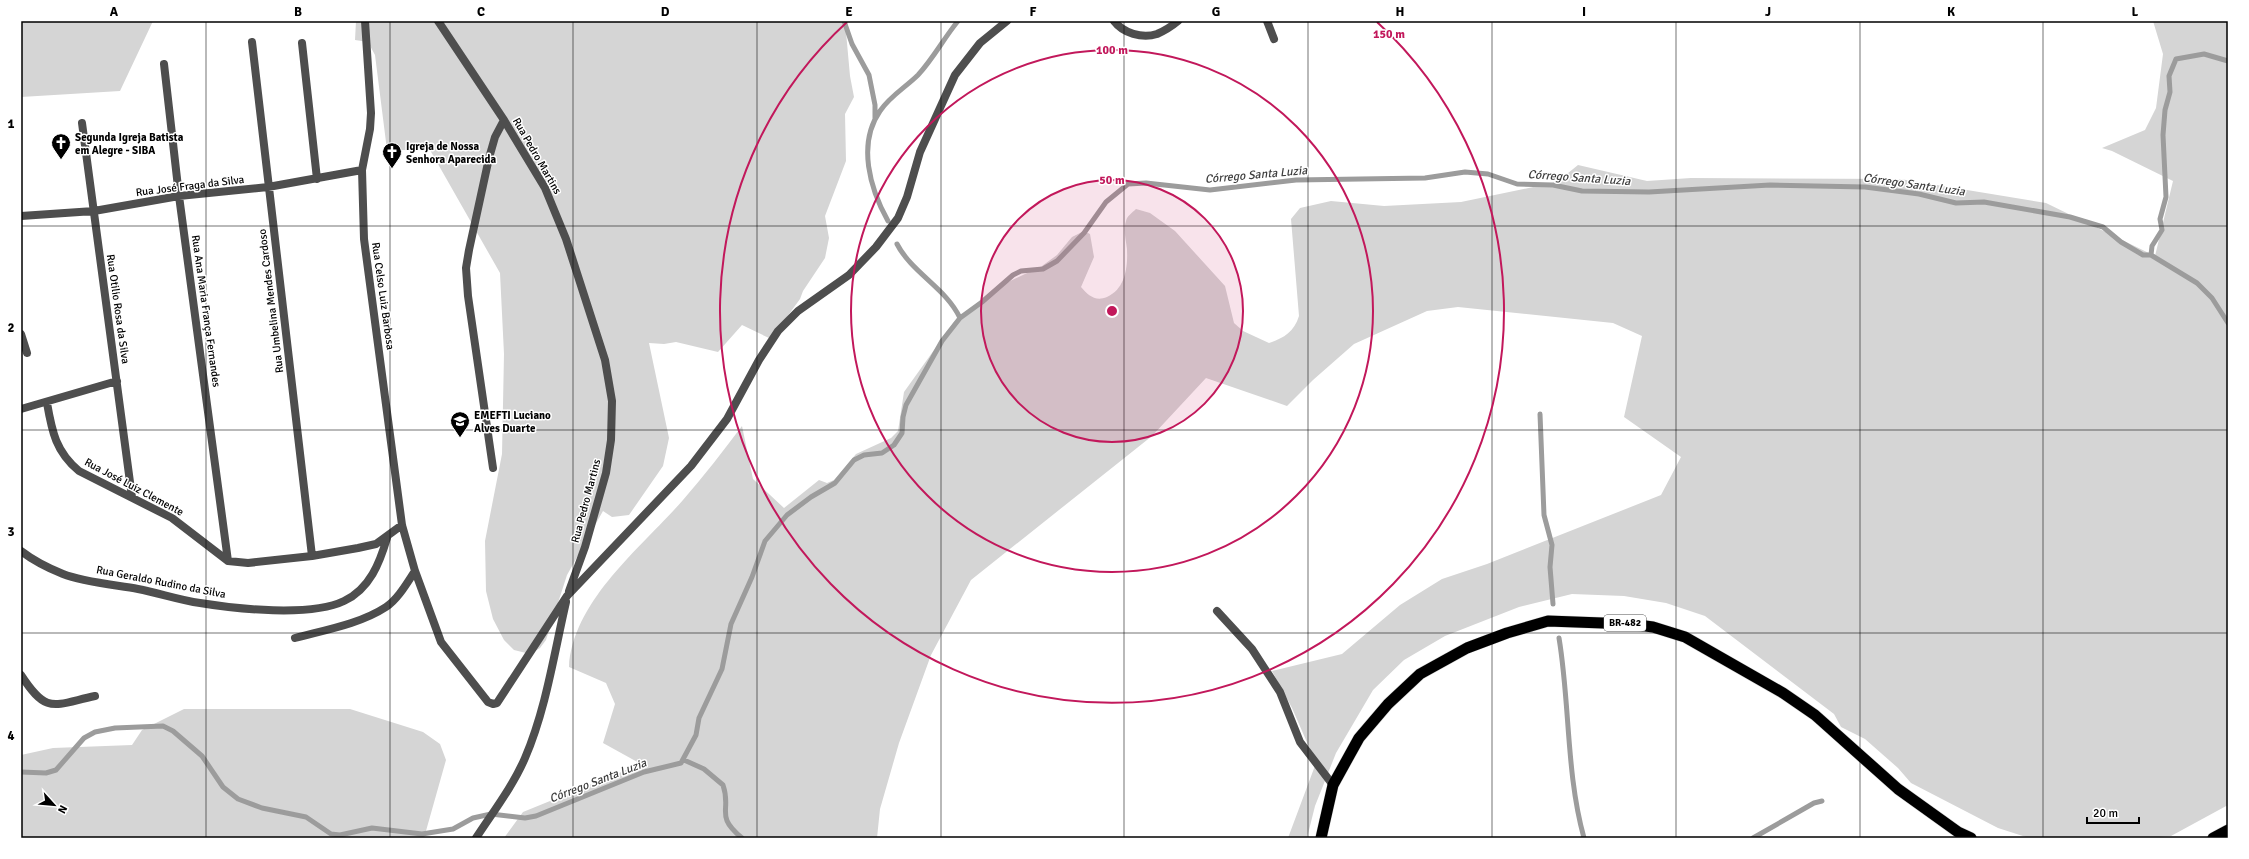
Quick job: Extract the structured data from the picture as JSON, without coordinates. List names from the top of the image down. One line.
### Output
{"streets":{"highway":["BR-482"],"street":["Rua Pedro Martins","Rua José Fraga da Silva","Rua Celso Luiz Barbosa","Rua Umbelina Mendes Cardoso","Rua Otilio Rosa da Silva","Rua Ana Maria França Fernandes","Rua José Luiz Clemente","Rua Geraldo Rudino da Silva"]},"crossings":[["Rua Pedro Martins","Rua Celso Luiz Barbosa"],["Rua José Fraga da Silva","Rua Celso Luiz Barbosa"],["Rua José Fraga da Silva","Rua Umbelina Mendes Cardoso"],["Rua José Fraga da Silva","Rua Otilio Rosa da Silva"],["Rua José Fraga da Silva","Rua Ana Maria França Fernandes"],["Rua Otilio Rosa da Silva","Rua José Luiz Clemente"],["Rua Ana Maria França Fernandes","Rua José Luiz Clemente"]],"water":["Córrego Santa Luzia"],"places":{"church":["Segunda Igreja Batista em Alegre - SIBA","Igreja de Nossa Senhora Aparecida"],"school or university":["EMEFTI Luciano Alves Duarte"]},"scale_bar":"20 m","north":"bottom right","grid":{"columns":["A","B","C","D","E","F","G","H","I","J","K","L"],"rows":["1","2","3","4"]},"rings":["150 m","100 m","50 m"]}
